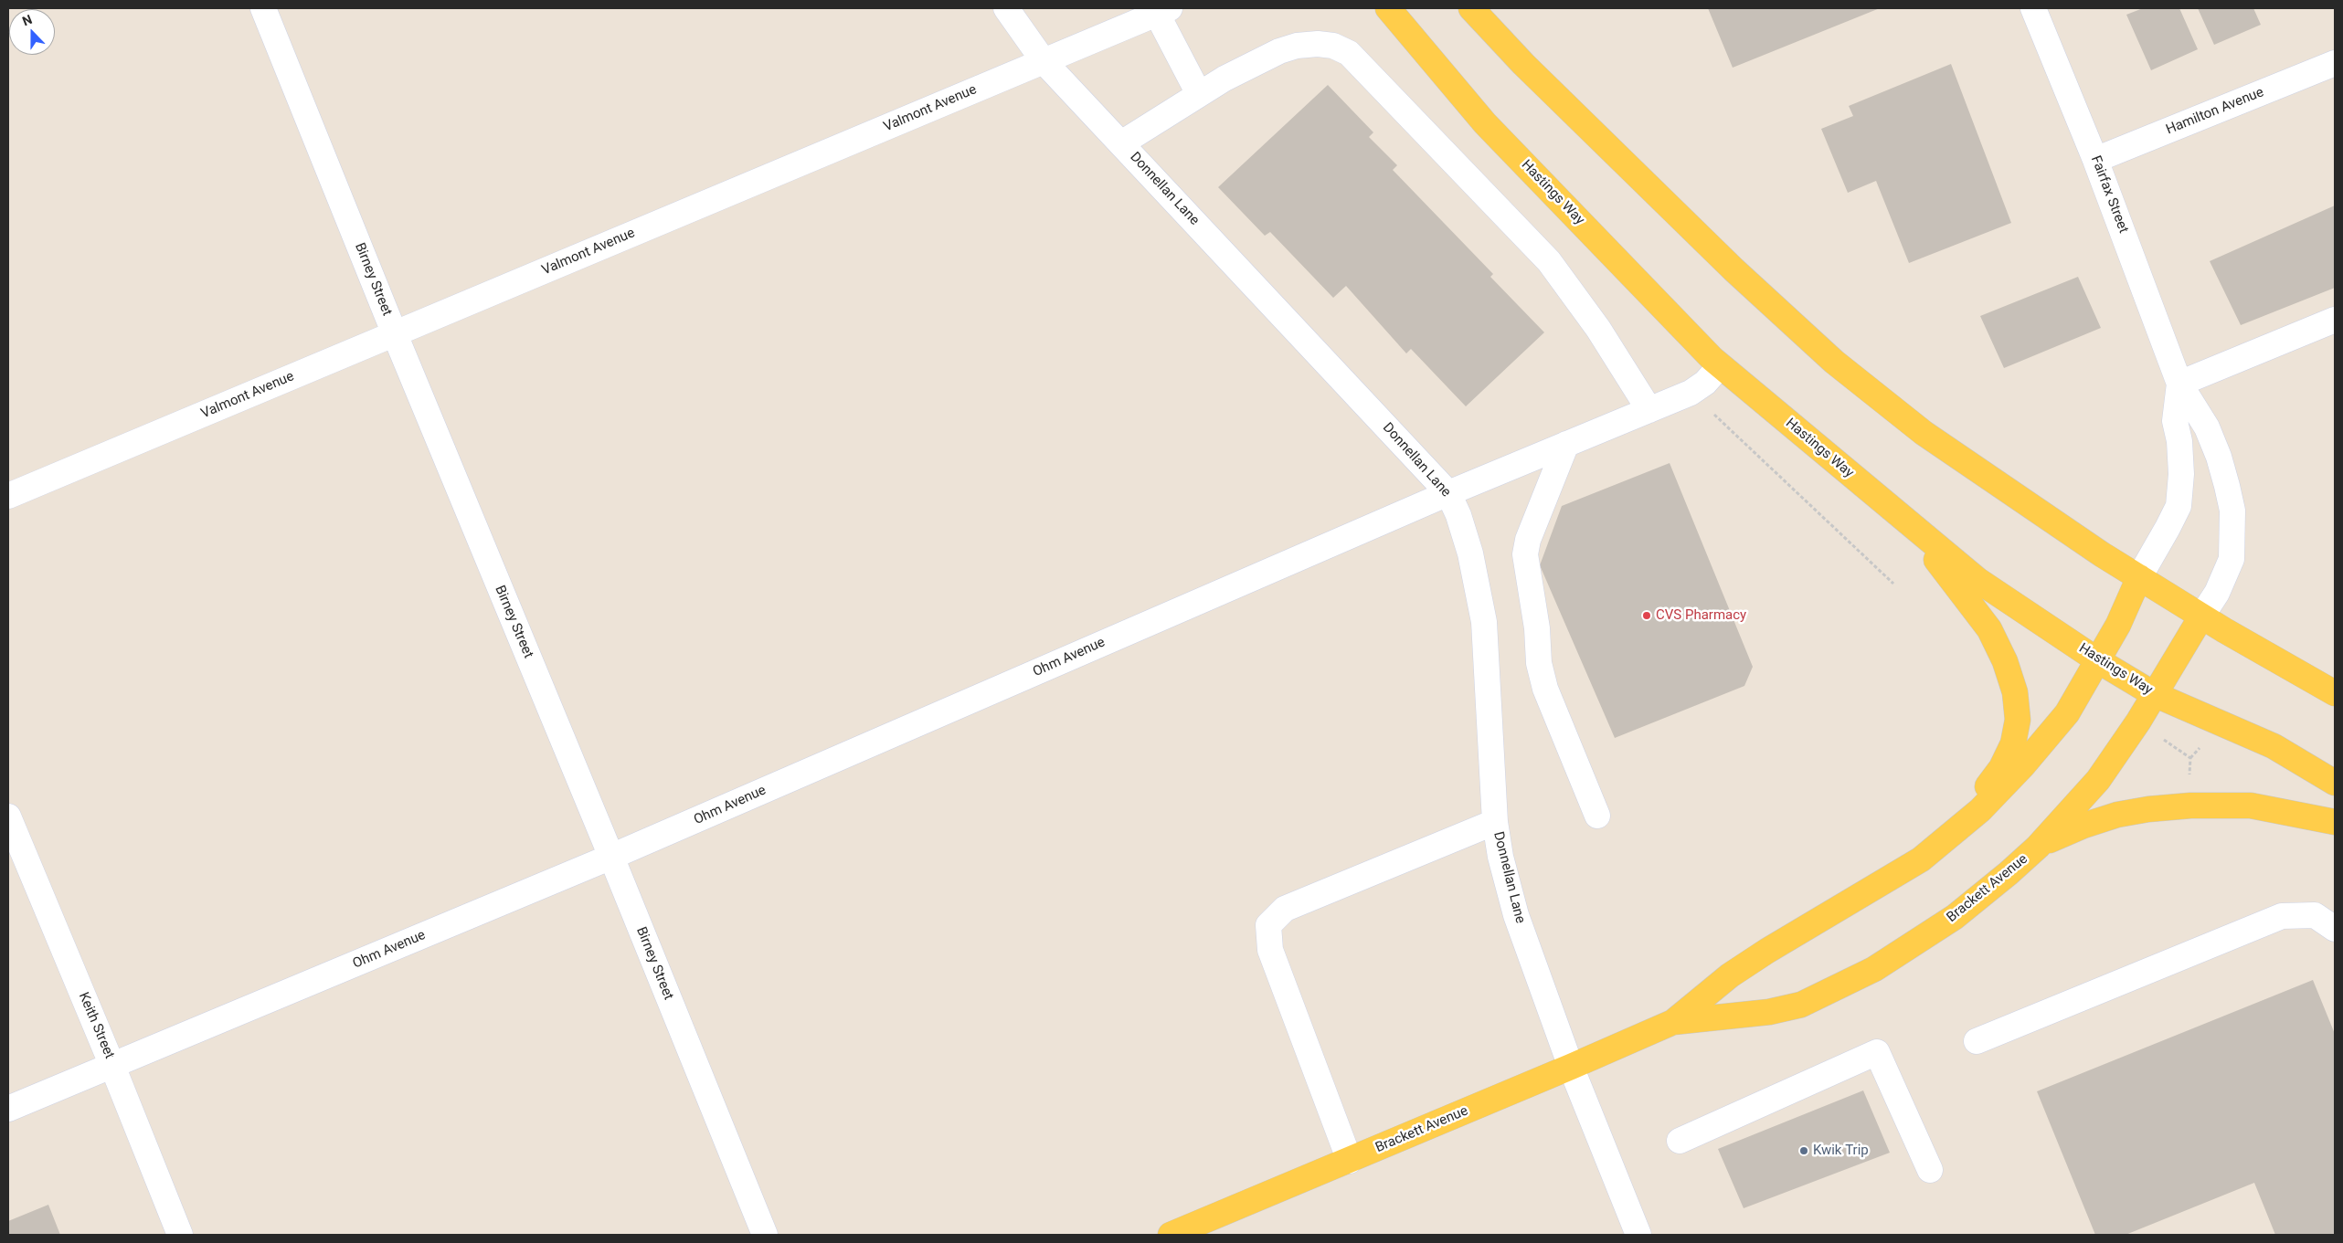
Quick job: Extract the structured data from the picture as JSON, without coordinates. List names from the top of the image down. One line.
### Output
{"streets":{"main road":["Hastings Way","Brackett Avenue"],"street":["Valmont Avenue","Hamilton Avenue","Donnellan Lane","Fairfax Street","Birney Street","Ohm Avenue","Keith Street"]},"crossings":[["Valmont Avenue","Donnellan Lane"],["Valmont Avenue","Birney Street"],["Hamilton Avenue","Fairfax Street"],["Donnellan Lane","Ohm Avenue"],["Donnellan Lane","Brackett Avenue"],["Hastings Way","Ohm Avenue"],["Hastings Way","Brackett Avenue"],["Fairfax Street","Brackett Avenue"],["Birney Street","Ohm Avenue"],["Ohm Avenue","Keith Street"]],"places":["CVS Pharmacy","Kwik Trip"],"north":"top"}
